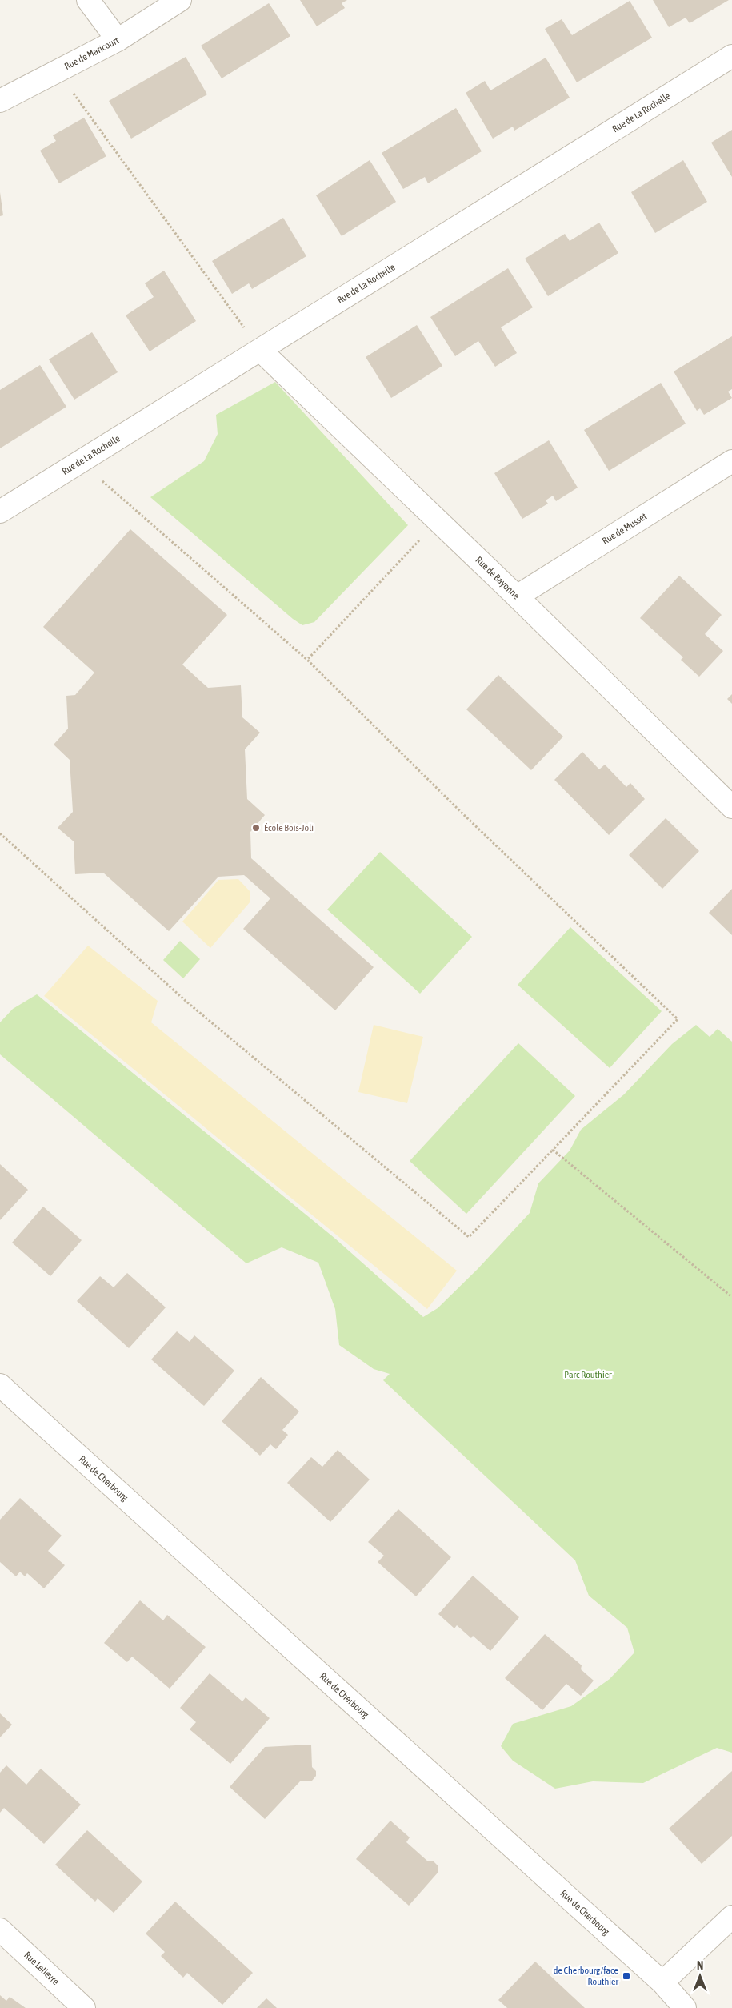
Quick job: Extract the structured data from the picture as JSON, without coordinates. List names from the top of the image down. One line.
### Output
{"streets":{"street":["Rue de Maricourt","Rue de La Rochelle","Rue de Musset","Rue de Bayonne","Rue de Cherbourg","Rue Lelièvre"]},"crossings":[["Rue de La Rochelle","Rue de Bayonne"],["Rue de Musset","Rue de Bayonne"]],"parks":["Parc Routhier"],"places":{"other":["École Bois-Joli"],"transit":["de Cherbourg/face Routhier"]},"north":"top"}
